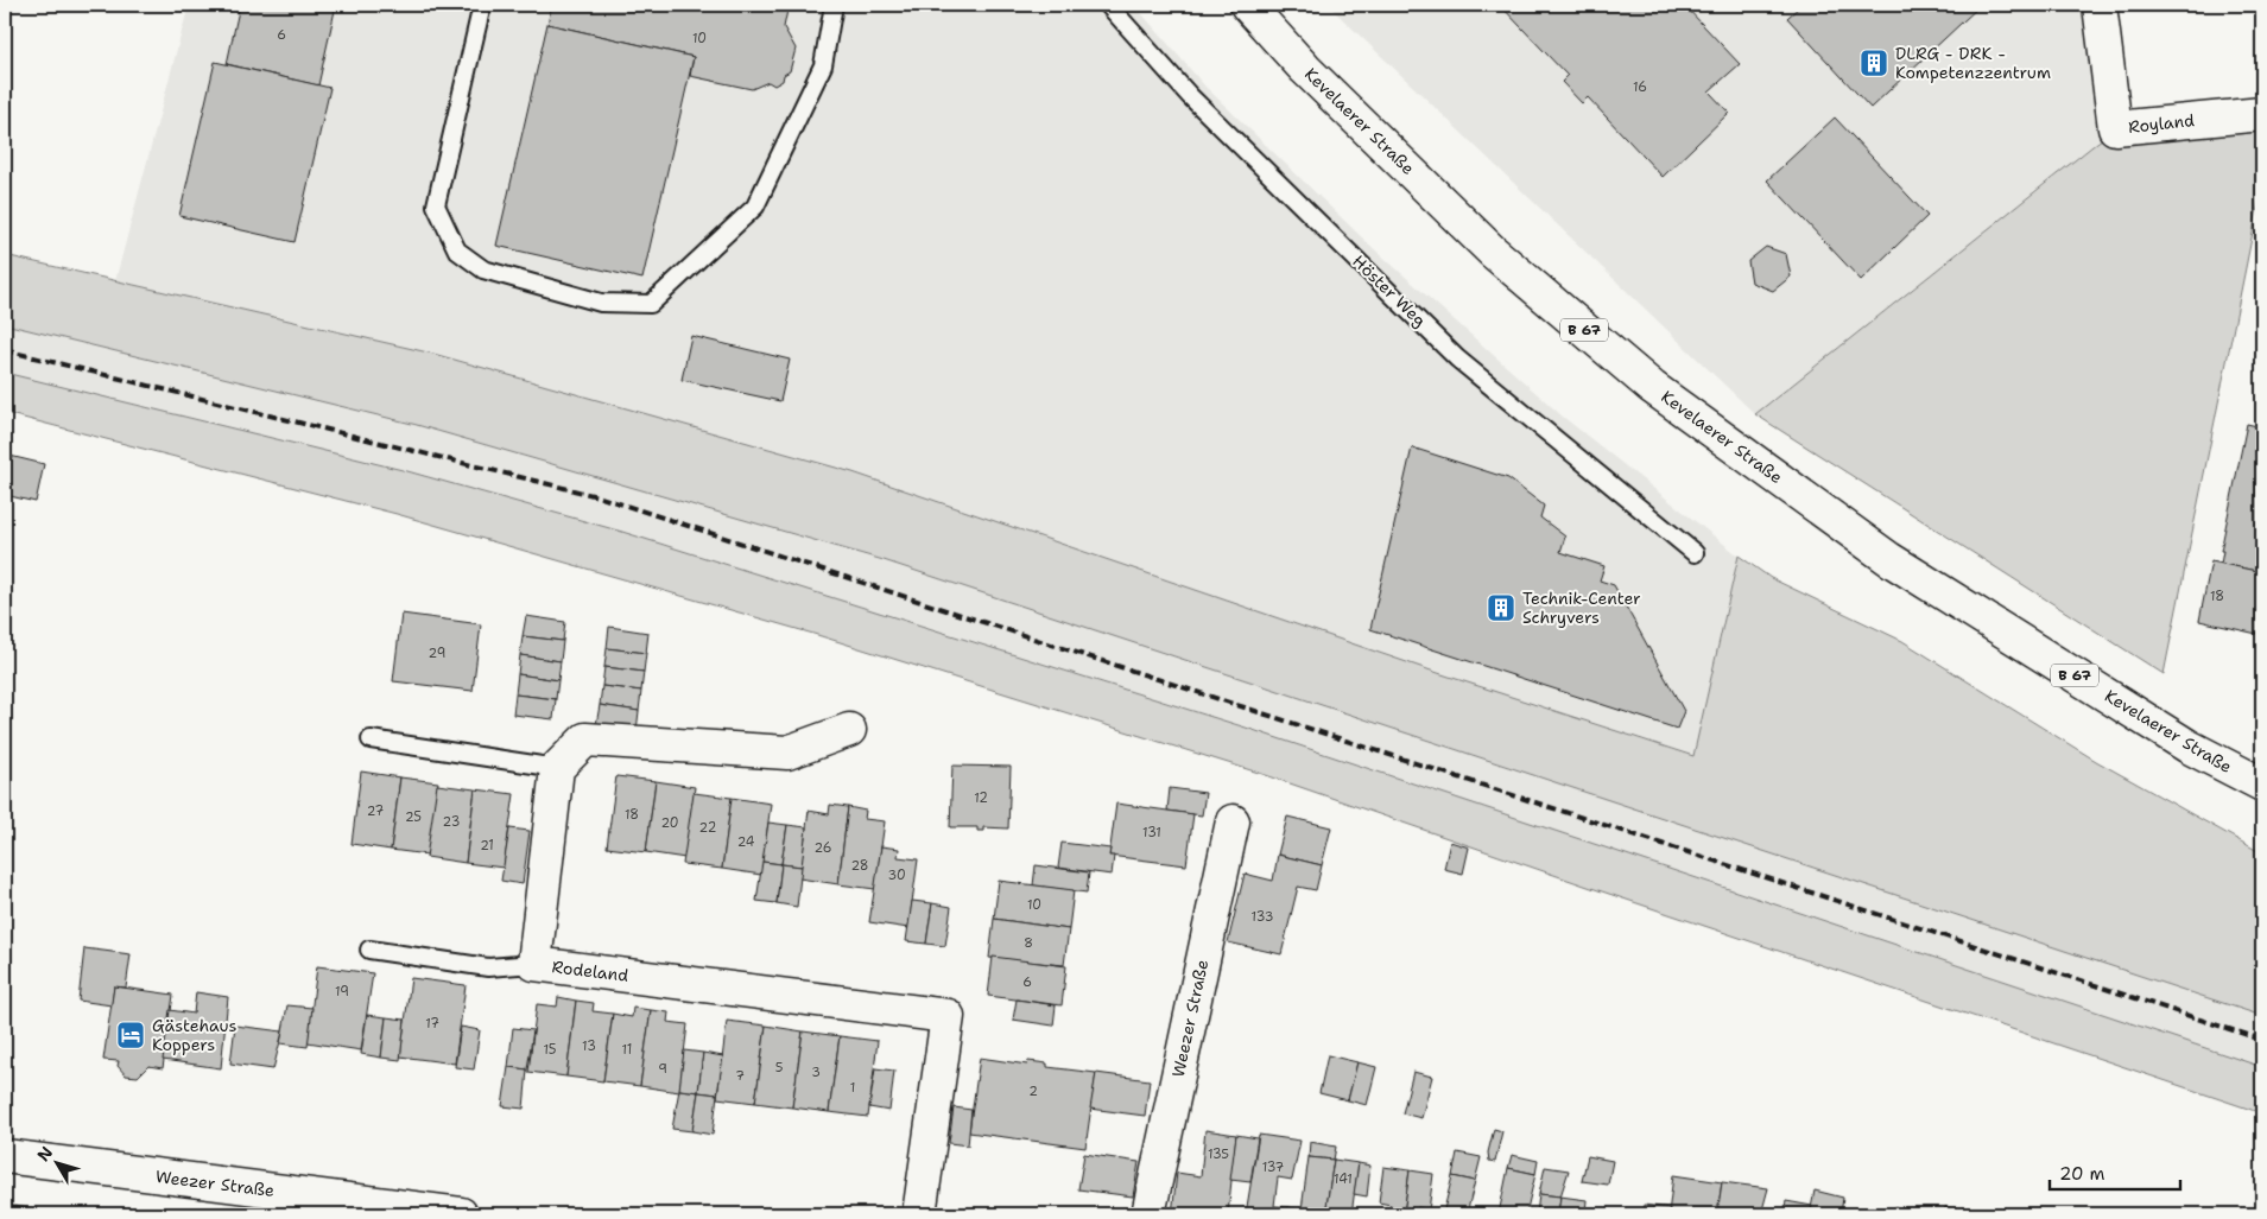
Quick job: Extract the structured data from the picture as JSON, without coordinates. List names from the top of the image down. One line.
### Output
{"streets":{"street":["Kevelaerer Straße","Royland","B 67","Rodeland","Weezer Straße"],"lane":["Höster Weg"]},"places":{"building":["DLRG - DRK - Kompetenzzentrum","Technik-Center Schryvers"],"hotel":["Gästehaus Koppers"]},"house_numbers":["6","10","16","18","29","12","27","18","25","23","20","22","131","24","21","26","28","30","10","133","8","6","19","17","13","15","11","5","9","3","7","1","2","135","137","141"],"scale_bar":"20 m","north":"top left"}
